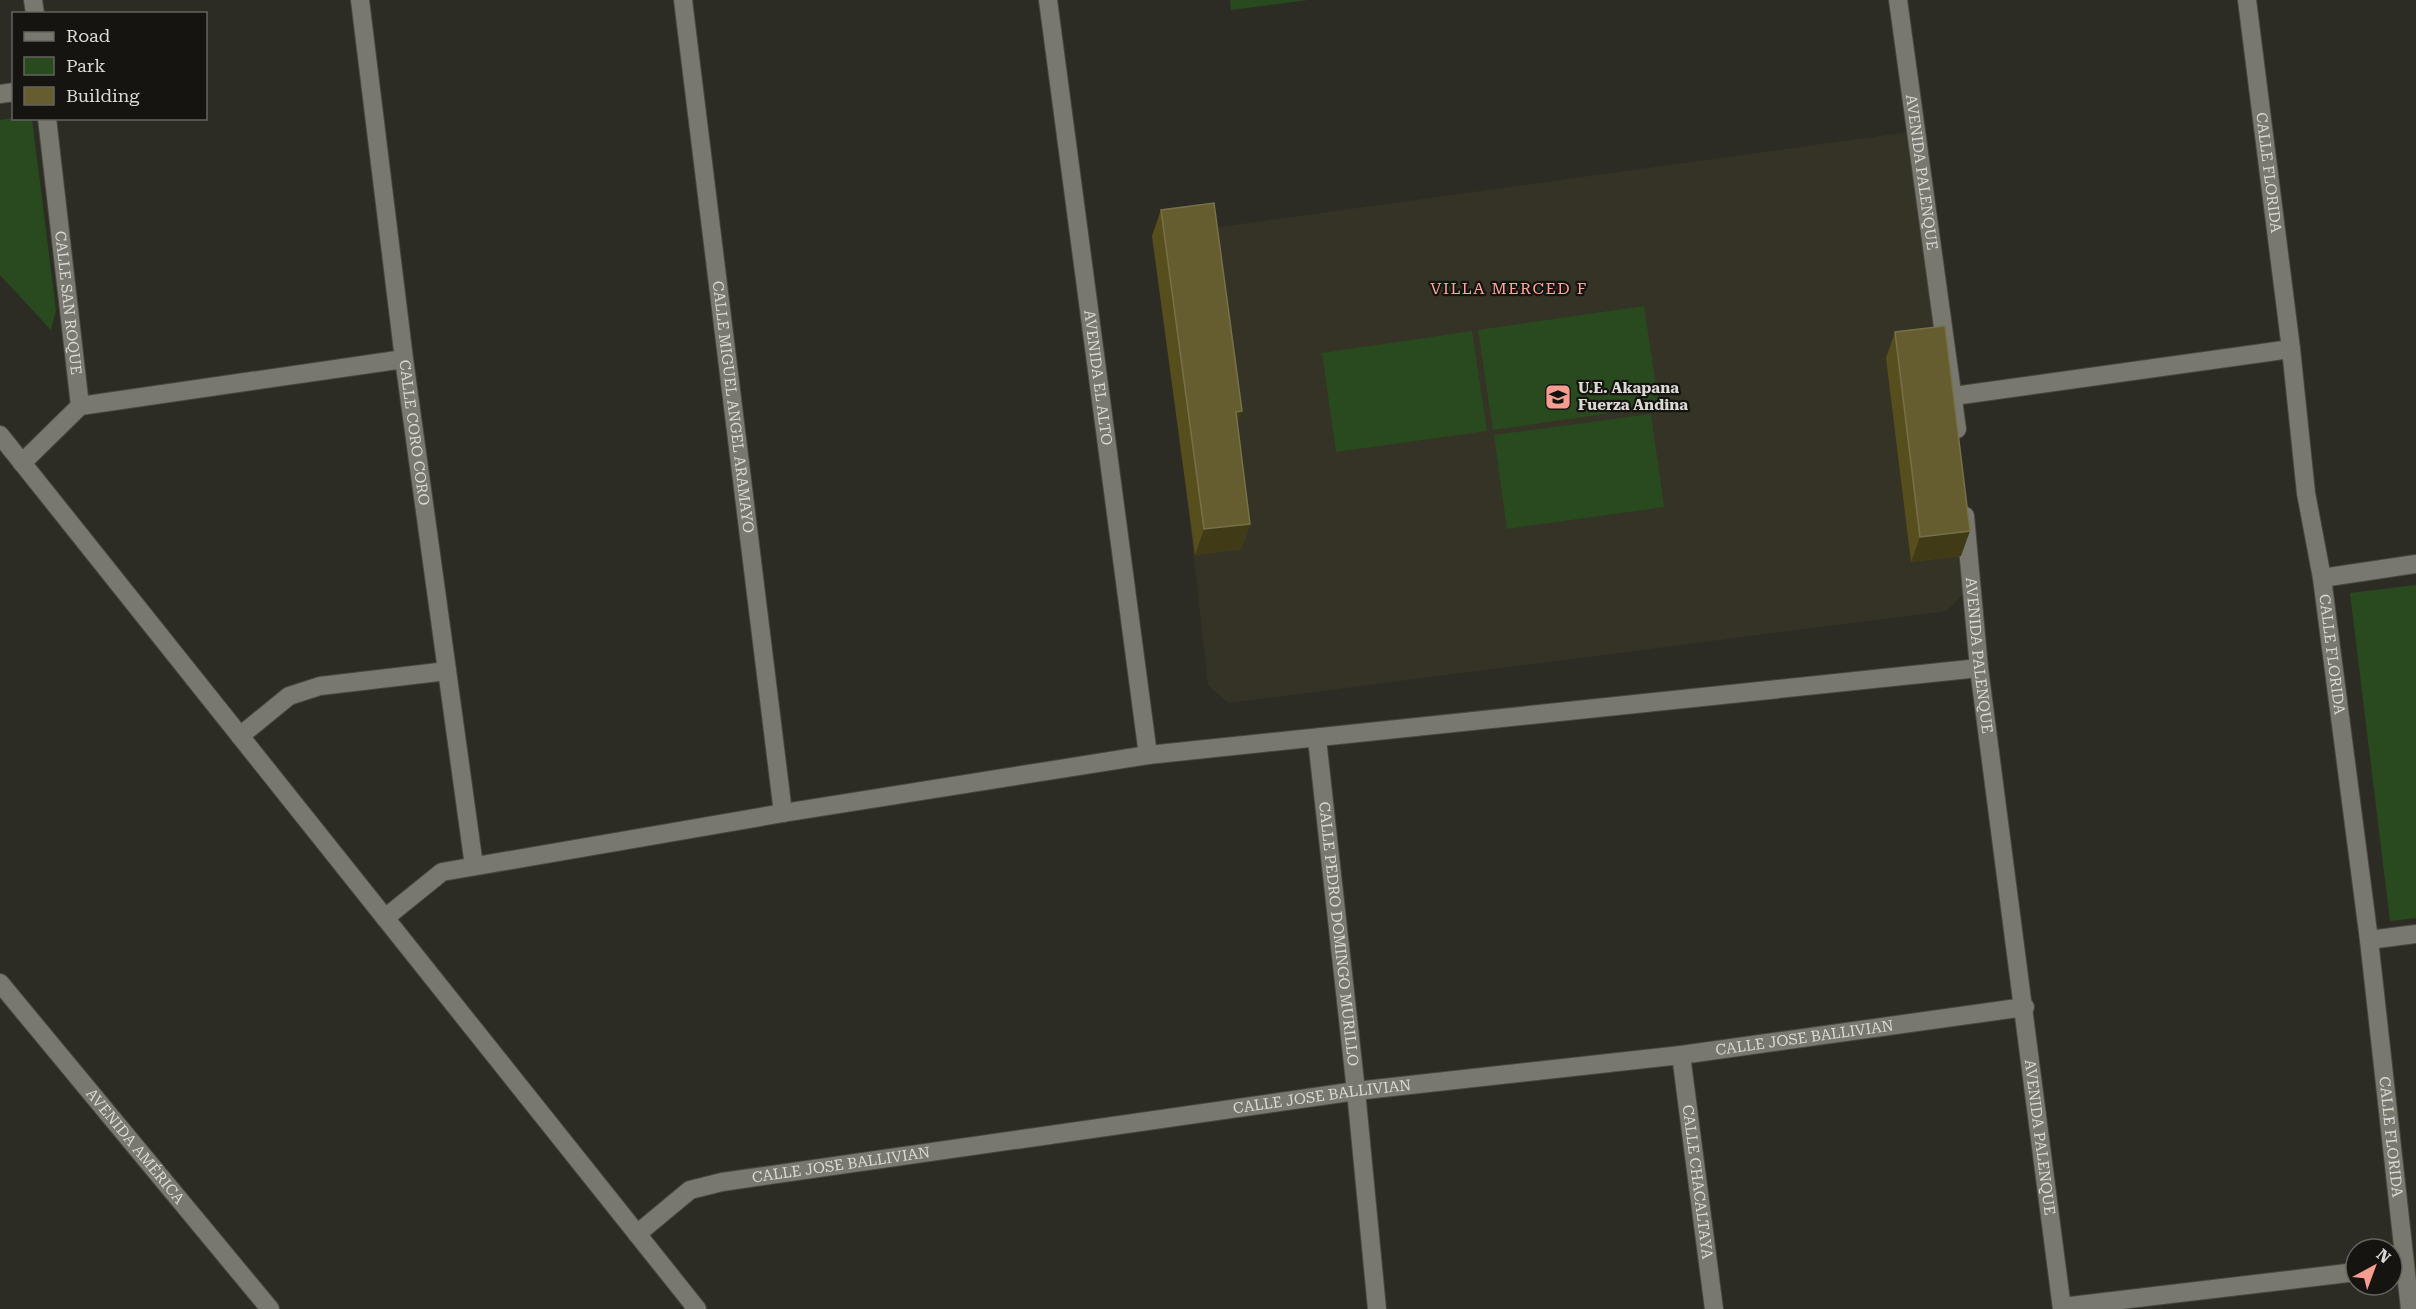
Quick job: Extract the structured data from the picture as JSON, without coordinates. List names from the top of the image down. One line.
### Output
{"streets":{"street":["AVENIDA PALENQUE","CALLE FLORIDA","CALLE SAN ROQUE","AVENIDA EL ALTO","CALLE MIGUEL ANGEL ARAMAYO","CALLE CORO CORO","CALLE PEDRO DOMINGO MURILLO","CALLE JOSE BALLIVIAN","AVENIDA AMÉRICA","CALLE CHACALTAYA"]},"crossings":[["AVENIDA PALENQUE","CALLE JOSE BALLIVIAN"],["CALLE PEDRO DOMINGO MURILLO","CALLE JOSE BALLIVIAN"],["CALLE JOSE BALLIVIAN","CALLE CHACALTAYA"]],"districts":["VILLA MERCED F"],"places":{"school or university":["U.E. Akapana Fuerza Andina"]},"legend":["Road","Park","Building"],"north":"top right"}
